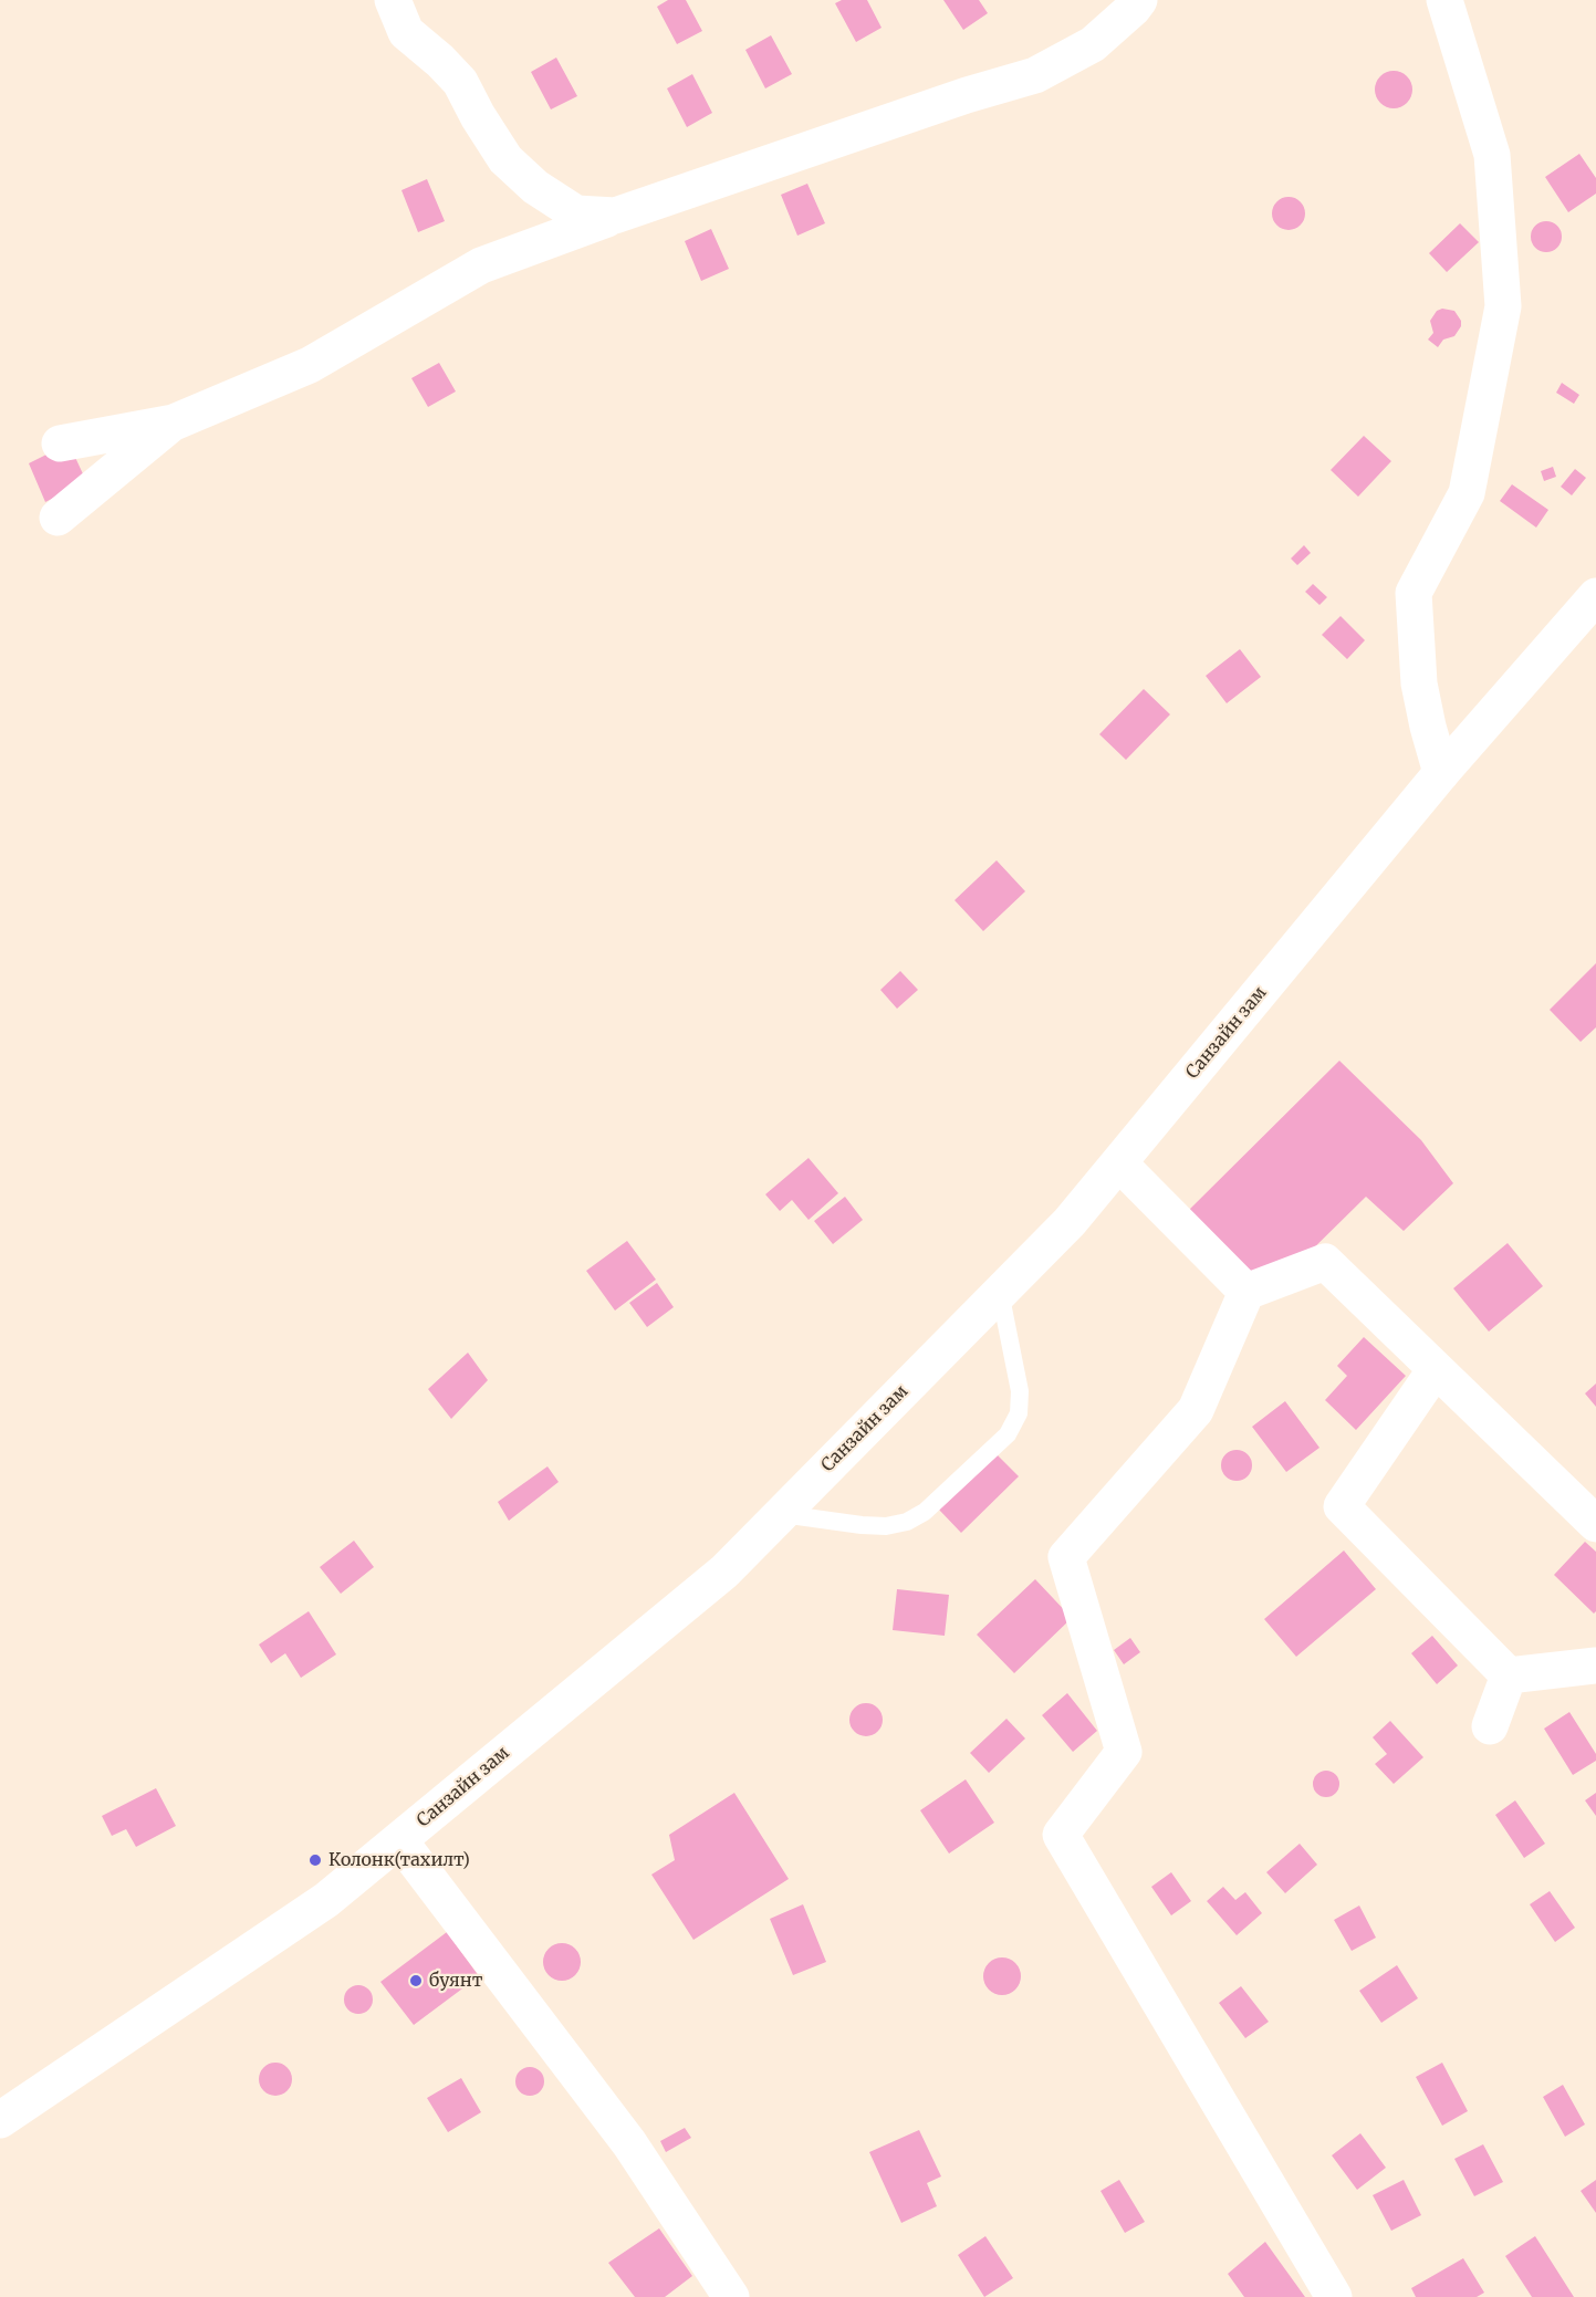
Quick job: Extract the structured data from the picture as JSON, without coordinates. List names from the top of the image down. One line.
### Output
{"streets":{"street":["Санзайн зам"]},"places":["Колонк(тахилт)","буянт"]}
